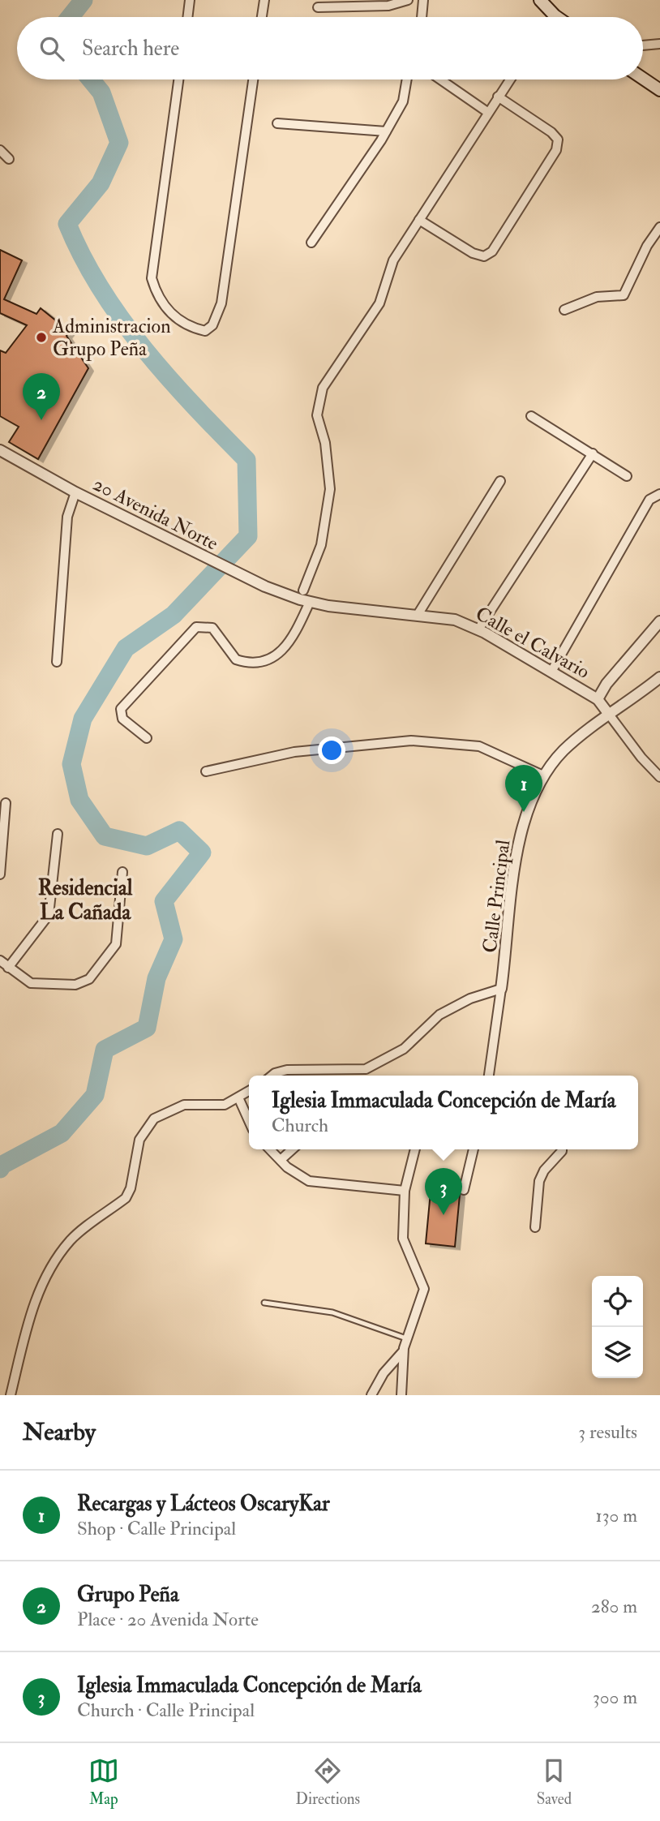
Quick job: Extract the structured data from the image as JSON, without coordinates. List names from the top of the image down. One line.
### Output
{"streets":{"street":["20 Avenida Norte","Calle el Calvario","Calle Principal"]},"crossings":[["20 Avenida Norte","Calle el Calvario"],["Calle el Calvario","Calle Principal"]],"districts":["Residencial La Cañada"],"places":["Administracion Grupo Peña"],"page":{"search":"Search here","pins":["2","1","3"],"popup":["Iglesia Immaculada Concepción de María","Church"],"heading":["Nearby","3 results"],"list":[{"mark":"1","name":"Recargas y Lácteos OscaryKar","note":"Shop · Calle Principal","value":"130 m"},{"mark":"2","name":"Grupo Peña","note":"Place · 20 Avenida Norte","value":"280 m"},{"mark":"3","name":"Iglesia Immaculada Concepción de María","note":"Church · Calle Principal","value":"300 m"}],"nav":["Map","Directions","Saved"]}}
